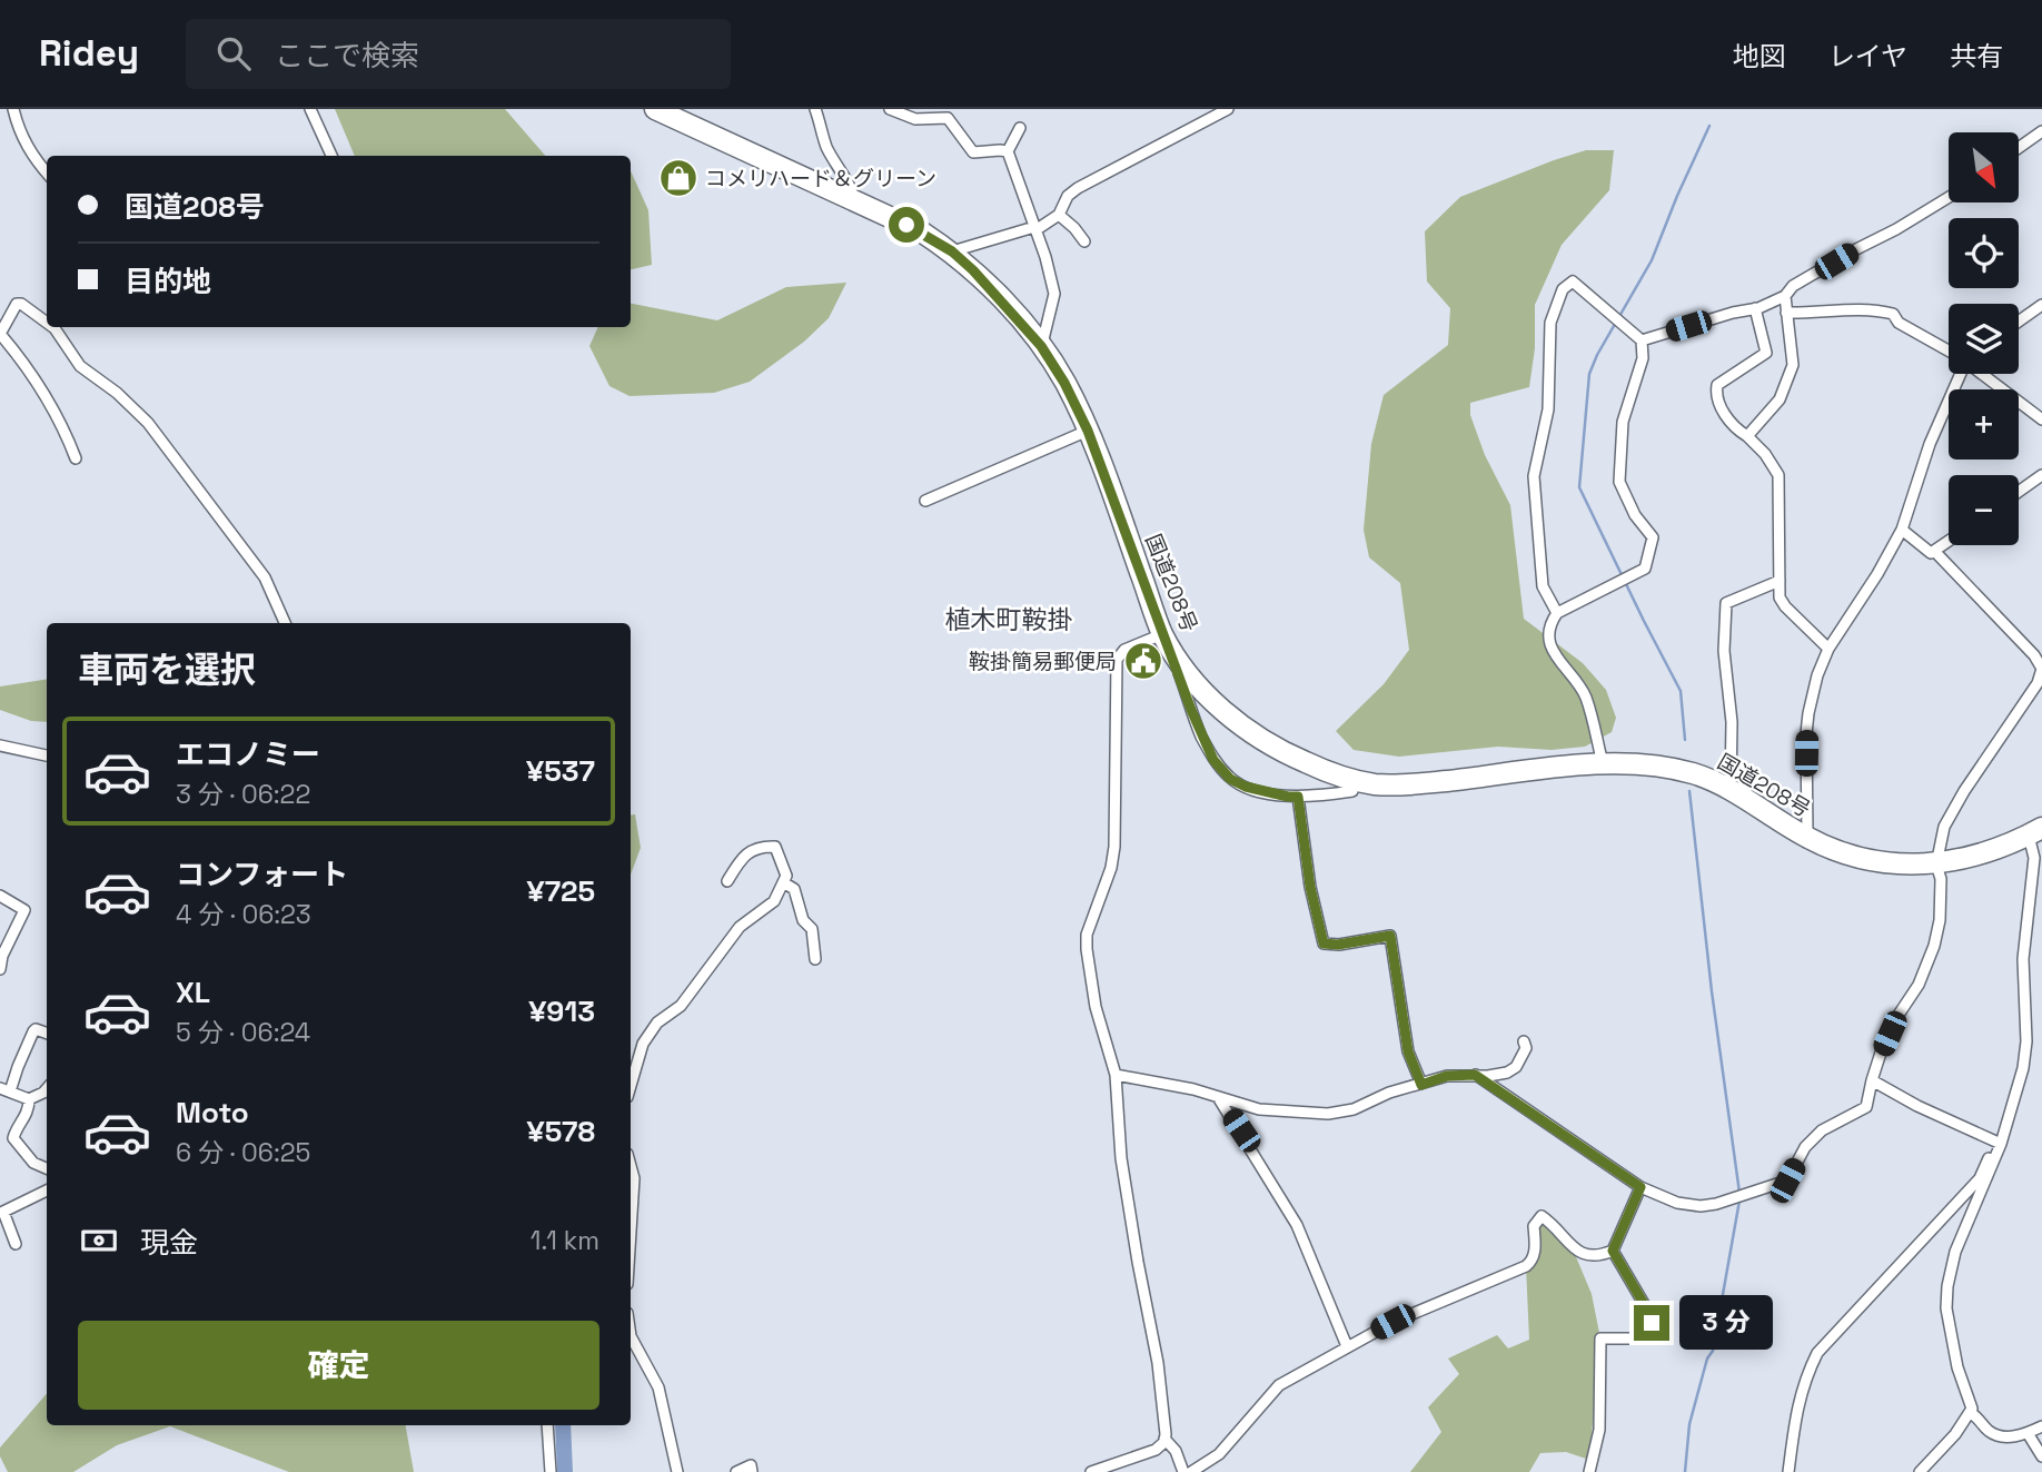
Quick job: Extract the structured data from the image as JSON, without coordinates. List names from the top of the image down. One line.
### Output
{"streets":{"highway":["国道208号"]},"districts":["植木町鞍掛"],"places":{"shop":["コメリハード＆グリーン"],"public building":["鞍掛簡易郵便局"]},"north":"bottom right","page":{"header":"Ridey","search":"ここで検索","nav":["地図","レイヤ","共有"],"map_buttons":["+","−"],"banner":["国道208号","目的地"],"heading":"車両を選択","list":[{"name":"エコノミー","note":"3 分 · 06:22","value":"¥537"},{"name":"コンフォート","note":"4 分 · 06:23","value":"¥725"},{"name":"XL","note":"5 分 · 06:24","value":"¥913"},{"name":"Moto","note":"6 分 · 06:25","value":"¥578"}],"pay":["現金","1.1 km"],"bubble":"3 分","buttons":"確定"}}
